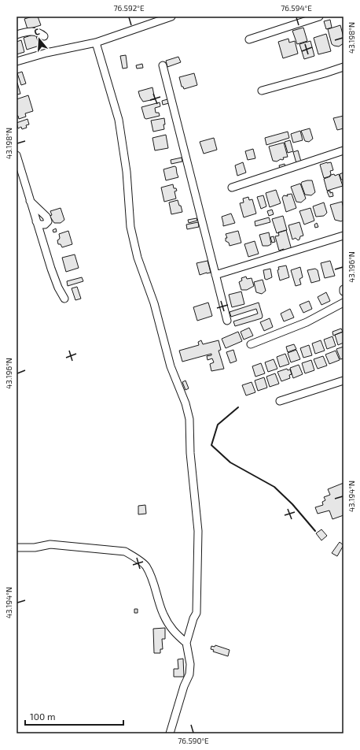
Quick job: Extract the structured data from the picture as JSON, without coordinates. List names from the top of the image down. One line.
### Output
{"scale_bar":"100 m","north":"top","coordinates":["76.592°E","76.594°E","43.198°N","43.196°N","43.194°N","76.590°E"]}
